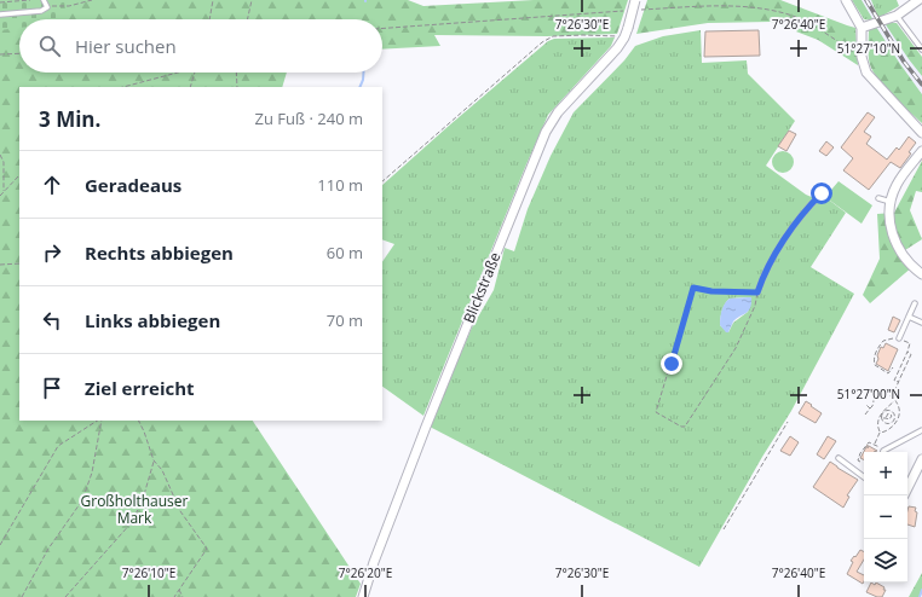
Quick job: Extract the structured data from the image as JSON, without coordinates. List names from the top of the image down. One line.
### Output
{"streets":{"street":["Blickstraße"]},"parks":["Großholthauser Mark"],"page":{"search":"Hier suchen","heading":["3 Min.","Zu Fuß · 240 m"],"list":[["Geradeaus","110 m"],["Rechts abbiegen","60 m"],["Links abbiegen","70 m"],"Ziel erreicht"],"map_buttons":["+","−"]},"coordinates":["7°26'30\"E","7°26'40\"E","51°27'10\"N","51°27'00\"N","7°26'10\"E","7°26'20\"E"]}
